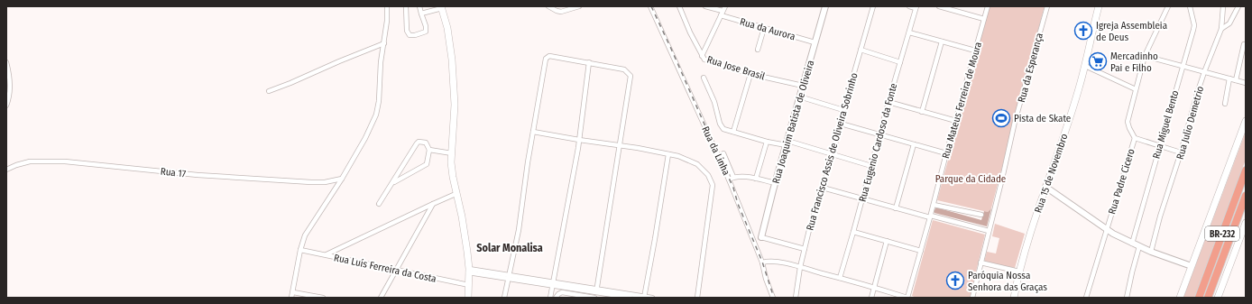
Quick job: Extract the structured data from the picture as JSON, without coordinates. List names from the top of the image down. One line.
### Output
{"streets":{"highway":["BR-232"],"main road":["Rua 15 de Novembro"],"street":["Rua da Aurora","Rua Jose Brasil","Rua da Esperança","Rua Mateus Ferreira de Moura","Rua Joaquim Batista de Oliveira","Rua Julio Demetrio","Rua Miguel Bento","Rua Eugenio Cardoso da Fonte","Rua da Linha","Rua Francisco Assis de Oliveira Sobrinho","Rua 17","Rua Padre Cicero","Rua Luís Ferreira da Costa"]},"crossings":[["Rua da Aurora","Rua Joaquim Batista de Oliveira"],["Rua Jose Brasil","Rua Joaquim Batista de Oliveira"]],"districts":["Solar Monalisa"],"parks":["Parque da Cidade"],"places":{"church":["Igreja Assembleia de Deus","Paróquia Nossa Senhora das Graças"],"supermarket":["Mercadinho Pai e Filho"],"sports":["Pista de Skate"]}}
